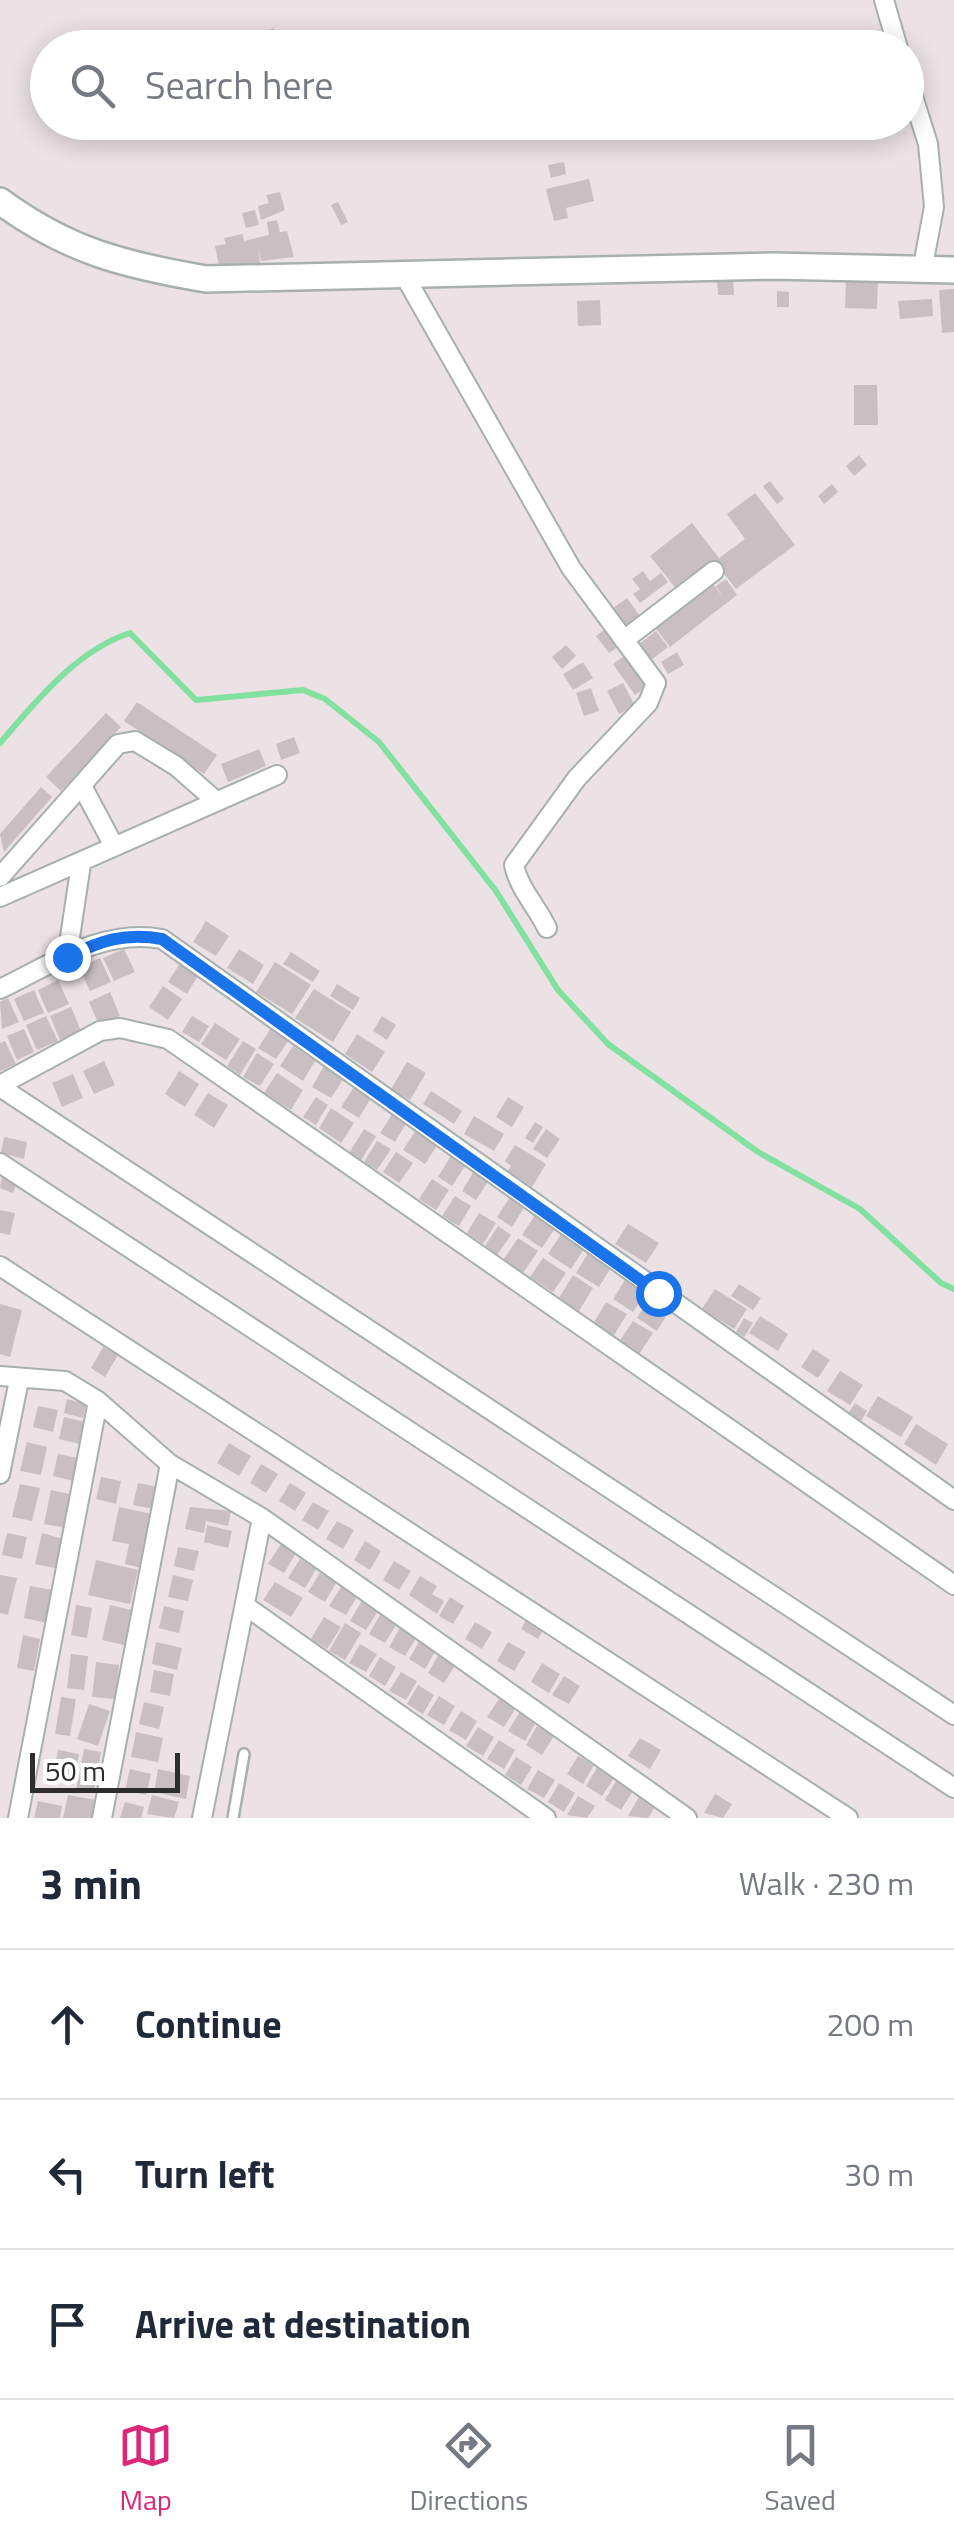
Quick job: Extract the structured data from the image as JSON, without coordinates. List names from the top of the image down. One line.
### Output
{"scale_bar":"50 m","page":{"search":"Search here","scale":"50 m","heading":["3 min","Walk · 230 m"],"list":[["Continue","200 m"],["Turn left","30 m"],"Arrive at destination"],"nav":["Map","Directions","Saved"]}}
